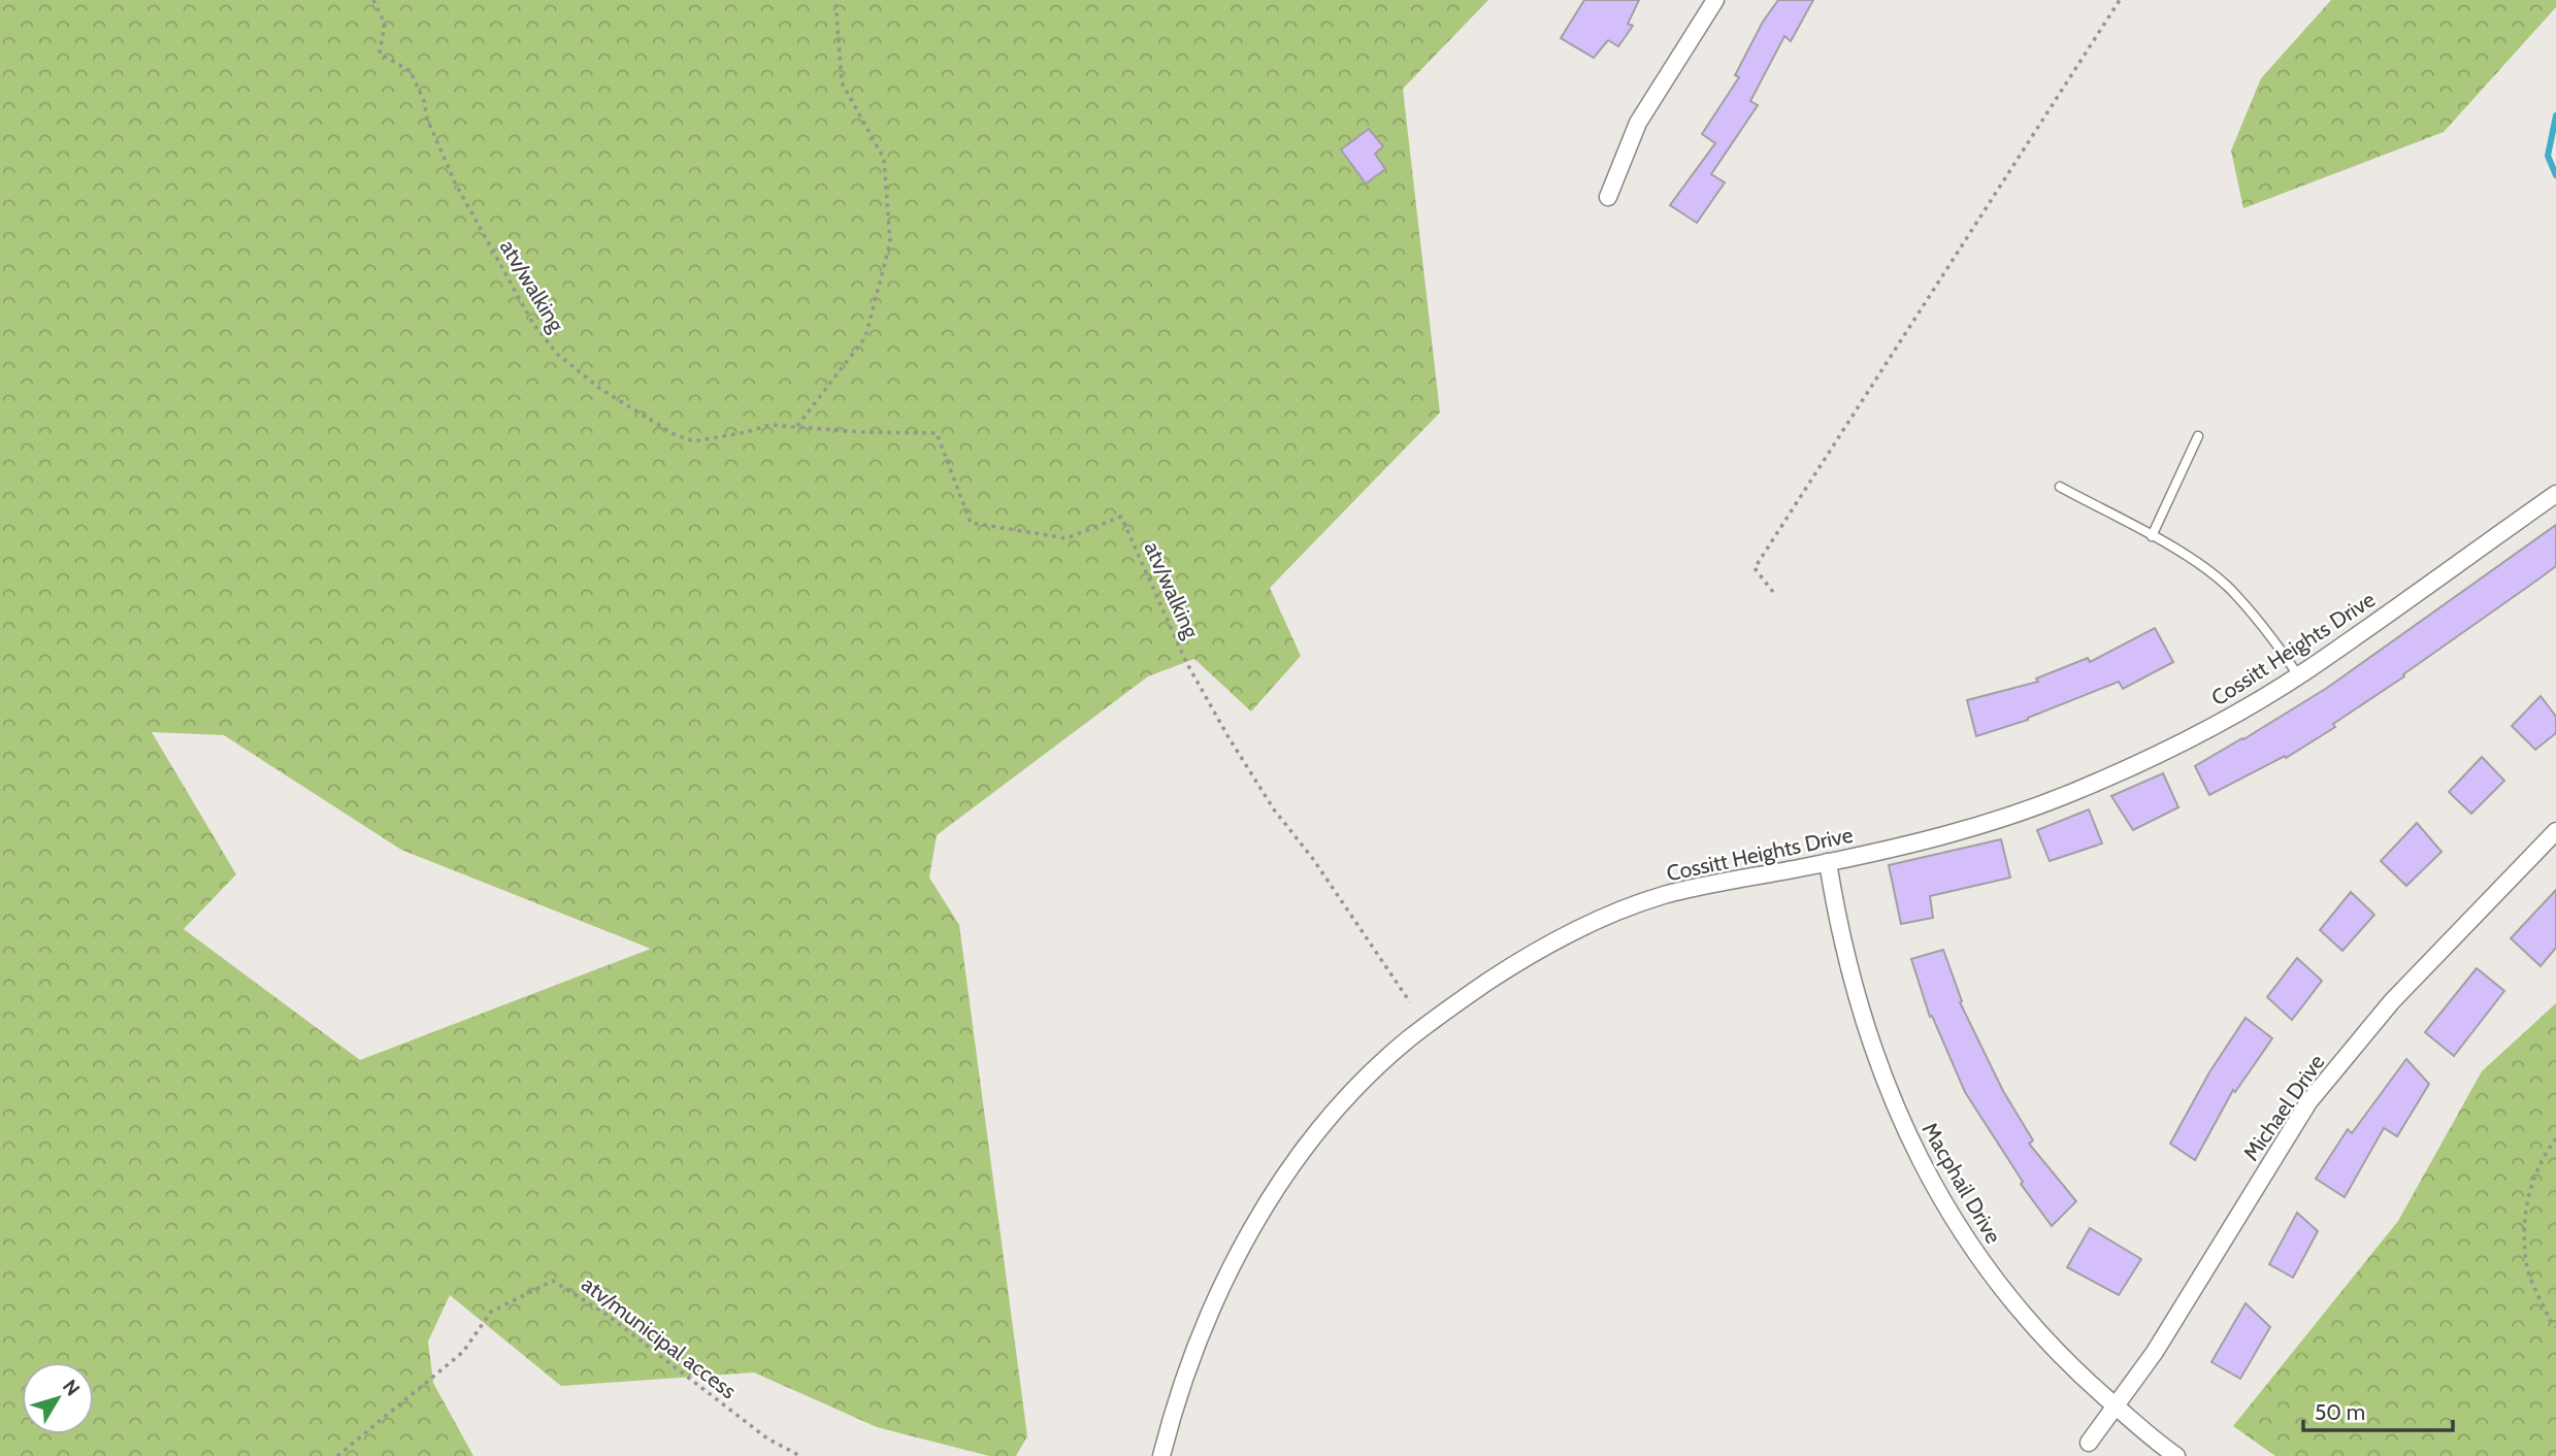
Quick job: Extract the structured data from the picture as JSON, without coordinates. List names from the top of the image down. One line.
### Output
{"streets":{"street":["Cossitt Heights Drive","Michael Drive","Macphail Drive"],"path":["atv/walking","atv/municipal access"]},"crossings":[["Cossitt Heights Drive","Macphail Drive"],["Michael Drive","Macphail Drive"]],"scale_bar":"50 m","north":"top right"}
